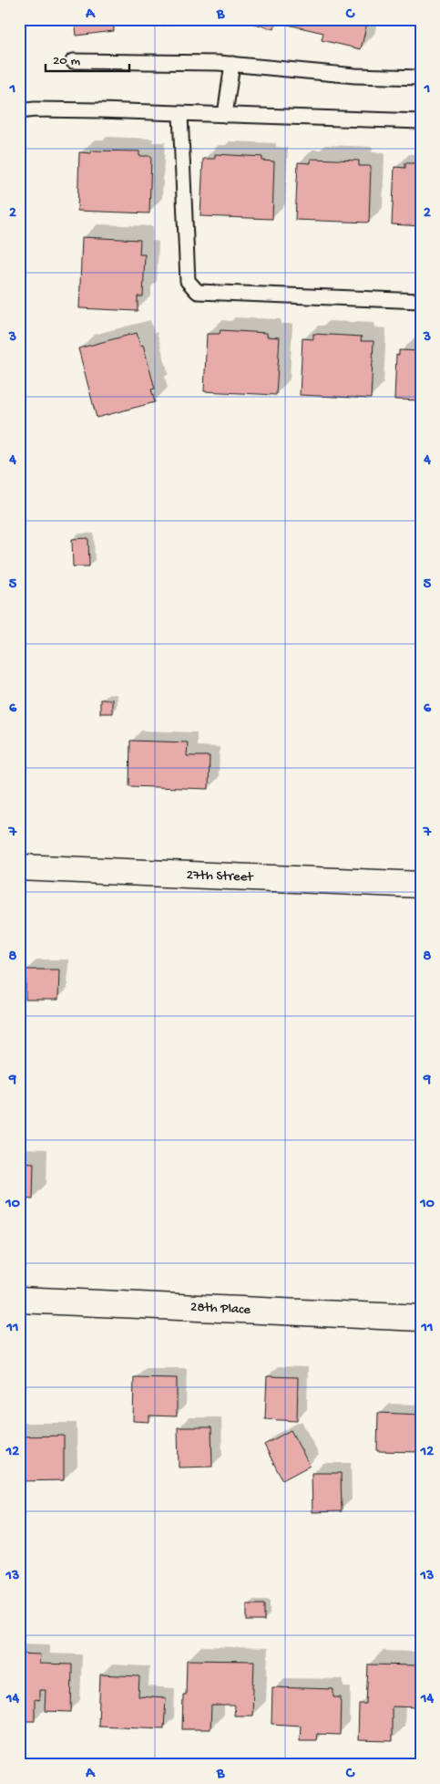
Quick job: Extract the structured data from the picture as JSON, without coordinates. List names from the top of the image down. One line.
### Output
{"streets":{"street":["27th Street","28th Place"]},"scale_bar":"20 m","grid":{"columns":["A","B","C"],"rows":["1","2","3","4","5","6","7","8","9","10","11","12","13","14"]}}
